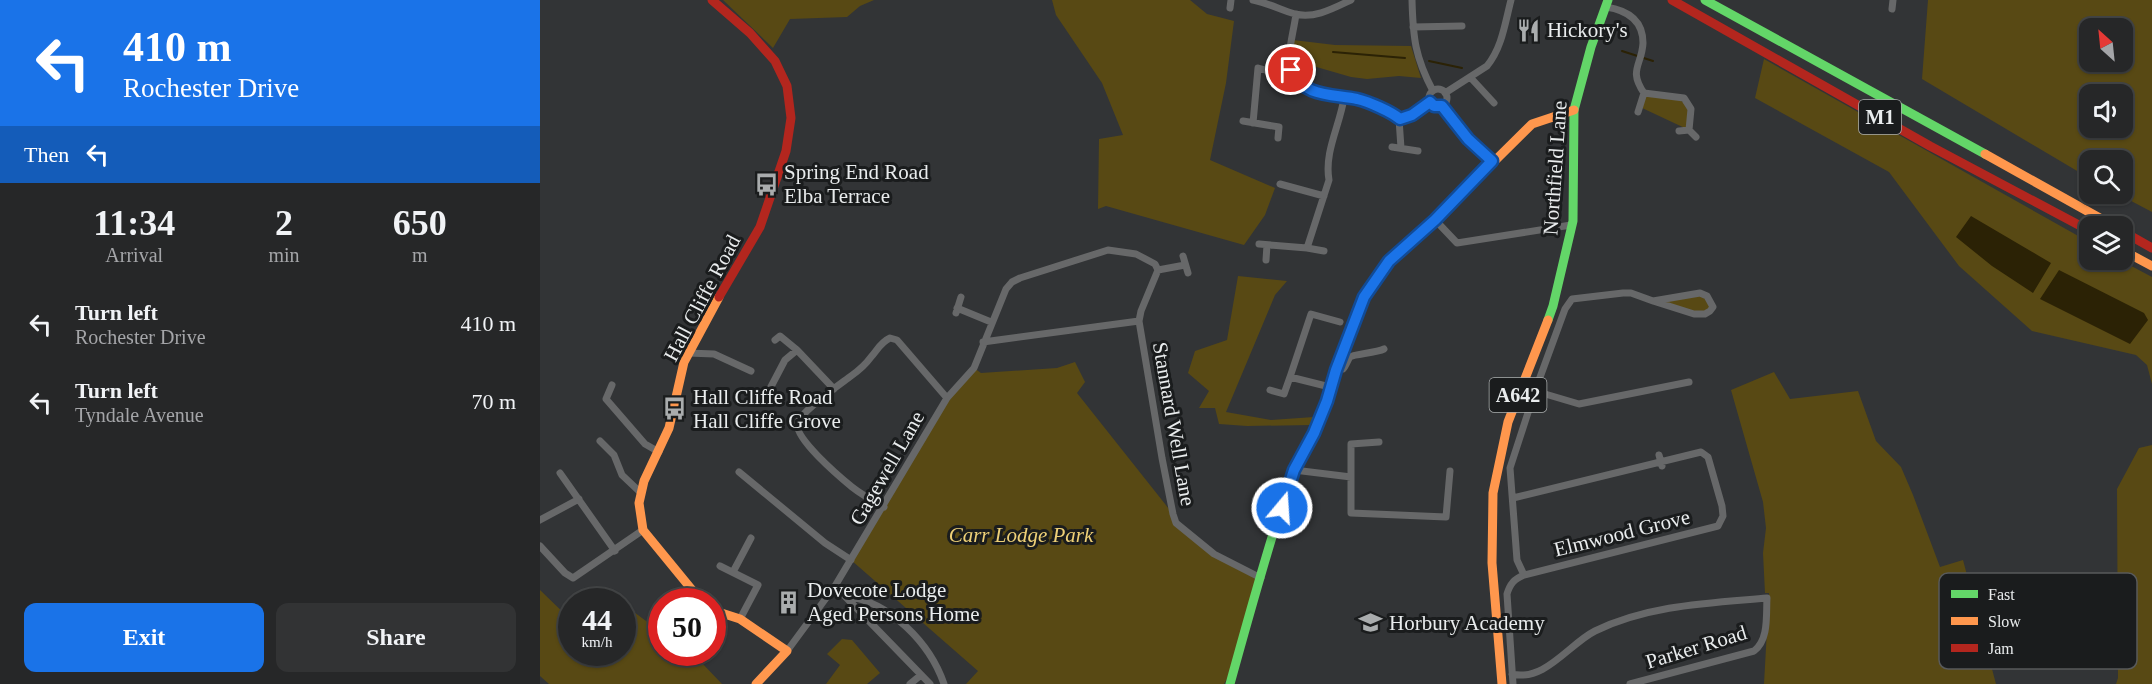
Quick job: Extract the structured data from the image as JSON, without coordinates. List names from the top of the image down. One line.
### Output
{"streets":{"main road":["M1","Northfield Lane","Hall Cliffe Road","A642"],"street":["Stannard Well Lane","Gagewell Lane","Elmwood Grove","Parker Road"]},"parks":["Carr Lodge Park"],"places":{"restaurant":["Hickory's"],"bus stop":["Spring End Road Elba Terrace","Hall Cliffe Road Hall Cliffe Grove"],"building":["Dovecote Lodge Aged Persons Home"],"school or university":["Horbury Academy"]},"legend":["Fast","Slow","Jam"],"north":"top left","page":{"turn":["410 m","Rochester Drive"],"then":"Then","eta":["11:34","Arrival","2","min","650","m"],"list":[{"name":"Turn left","note":"Rochester Drive","value":"410 m"},{"name":"Turn left","note":"Tyndale Avenue","value":"70 m"}],"speed":"44 km/h","limit":"50","buttons":["Exit","Share"]}}
